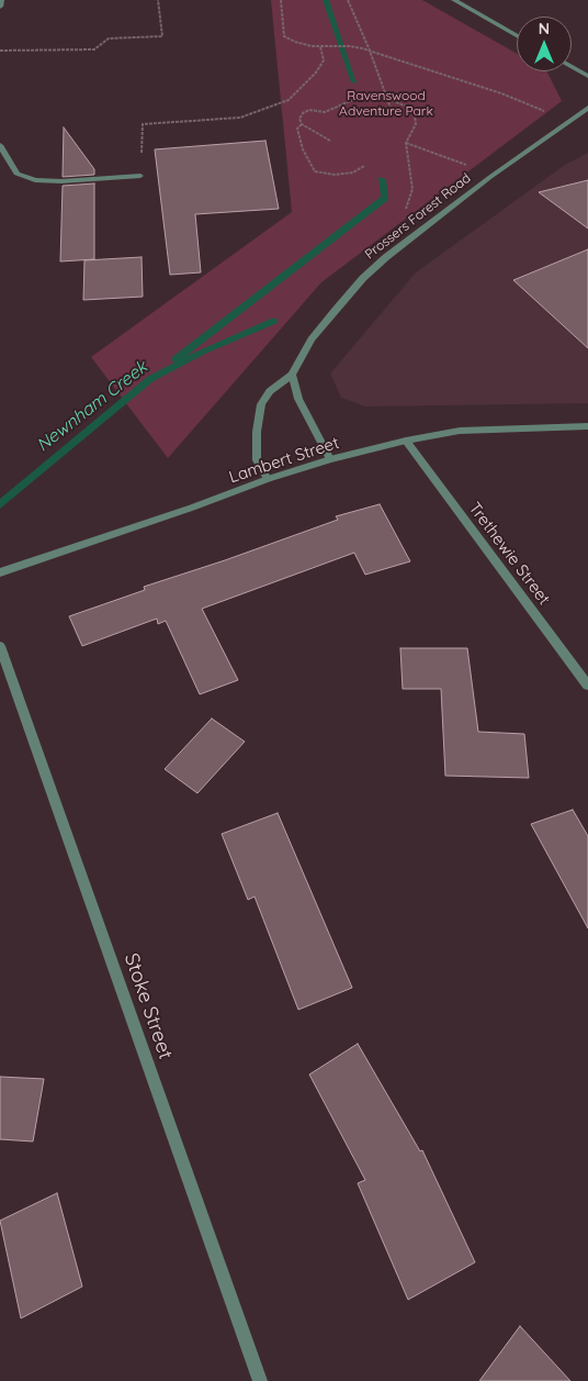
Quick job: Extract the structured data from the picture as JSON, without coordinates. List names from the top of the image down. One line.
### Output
{"streets":{"street":["Prossers Forest Road","Lambert Street","Trethewie Street","Stoke Street"]},"crossings":[["Prossers Forest Road","Lambert Street"],["Lambert Street","Trethewie Street"]],"water":["Newnham Creek"],"parks":["Ravenswood Adventure Park"],"north":"top"}
